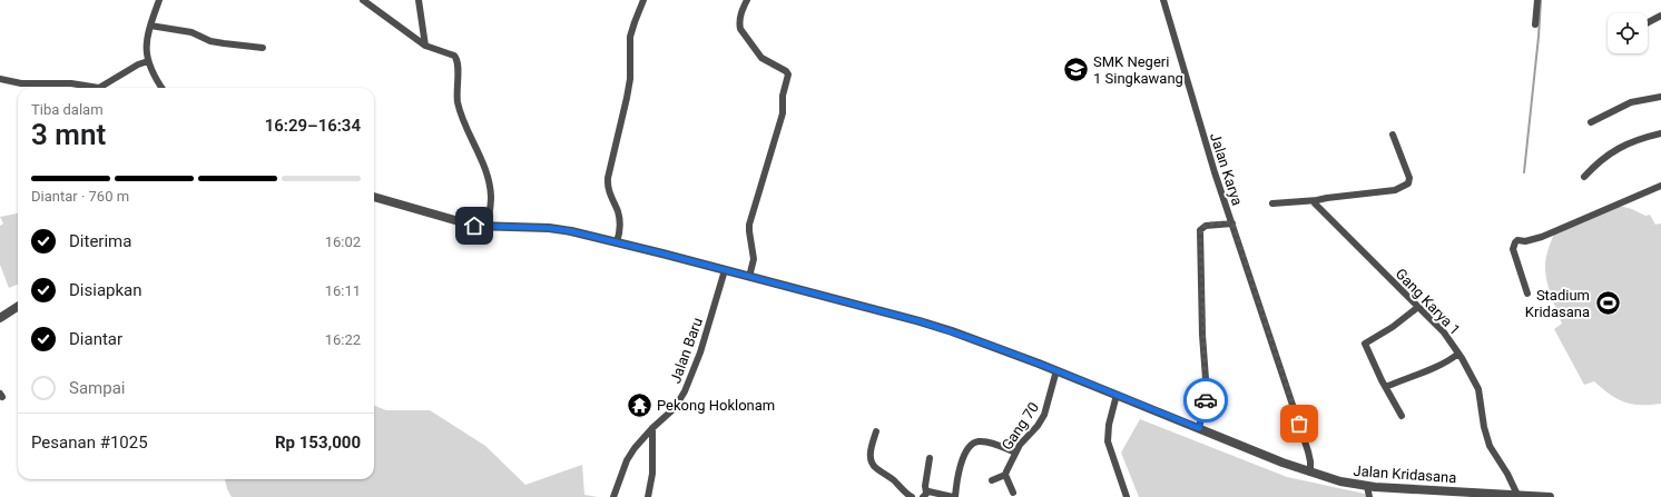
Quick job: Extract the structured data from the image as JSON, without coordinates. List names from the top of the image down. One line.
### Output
{"streets":{"street":["Jalan Karya","Gang Karya 1","Jalan Baru","Gang 70","Jalan Kridasana"]},"crossings":[["Jalan Karya","Jalan Kridasana"],["Gang Karya 1","Jalan Kridasana"],["Jalan Baru","Jalan Kridasana"],["Gang 70","Jalan Kridasana"]],"places":{"school or university":["SMK Negeri 1 Singkawang"],"sports":["Stadium Kridasana"],"temple":["Pekong Hoklonam"]},"page":{"heading":["3 mnt","Tiba dalam","16:29–16:34"],"panel":["Pesanan #1025","Rp 153,000"],"bar":"Diantar · 760 m","list":[["Diterima","16:02"],["Disiapkan","16:11"],["Diantar","16:22"],"Sampai"]}}
